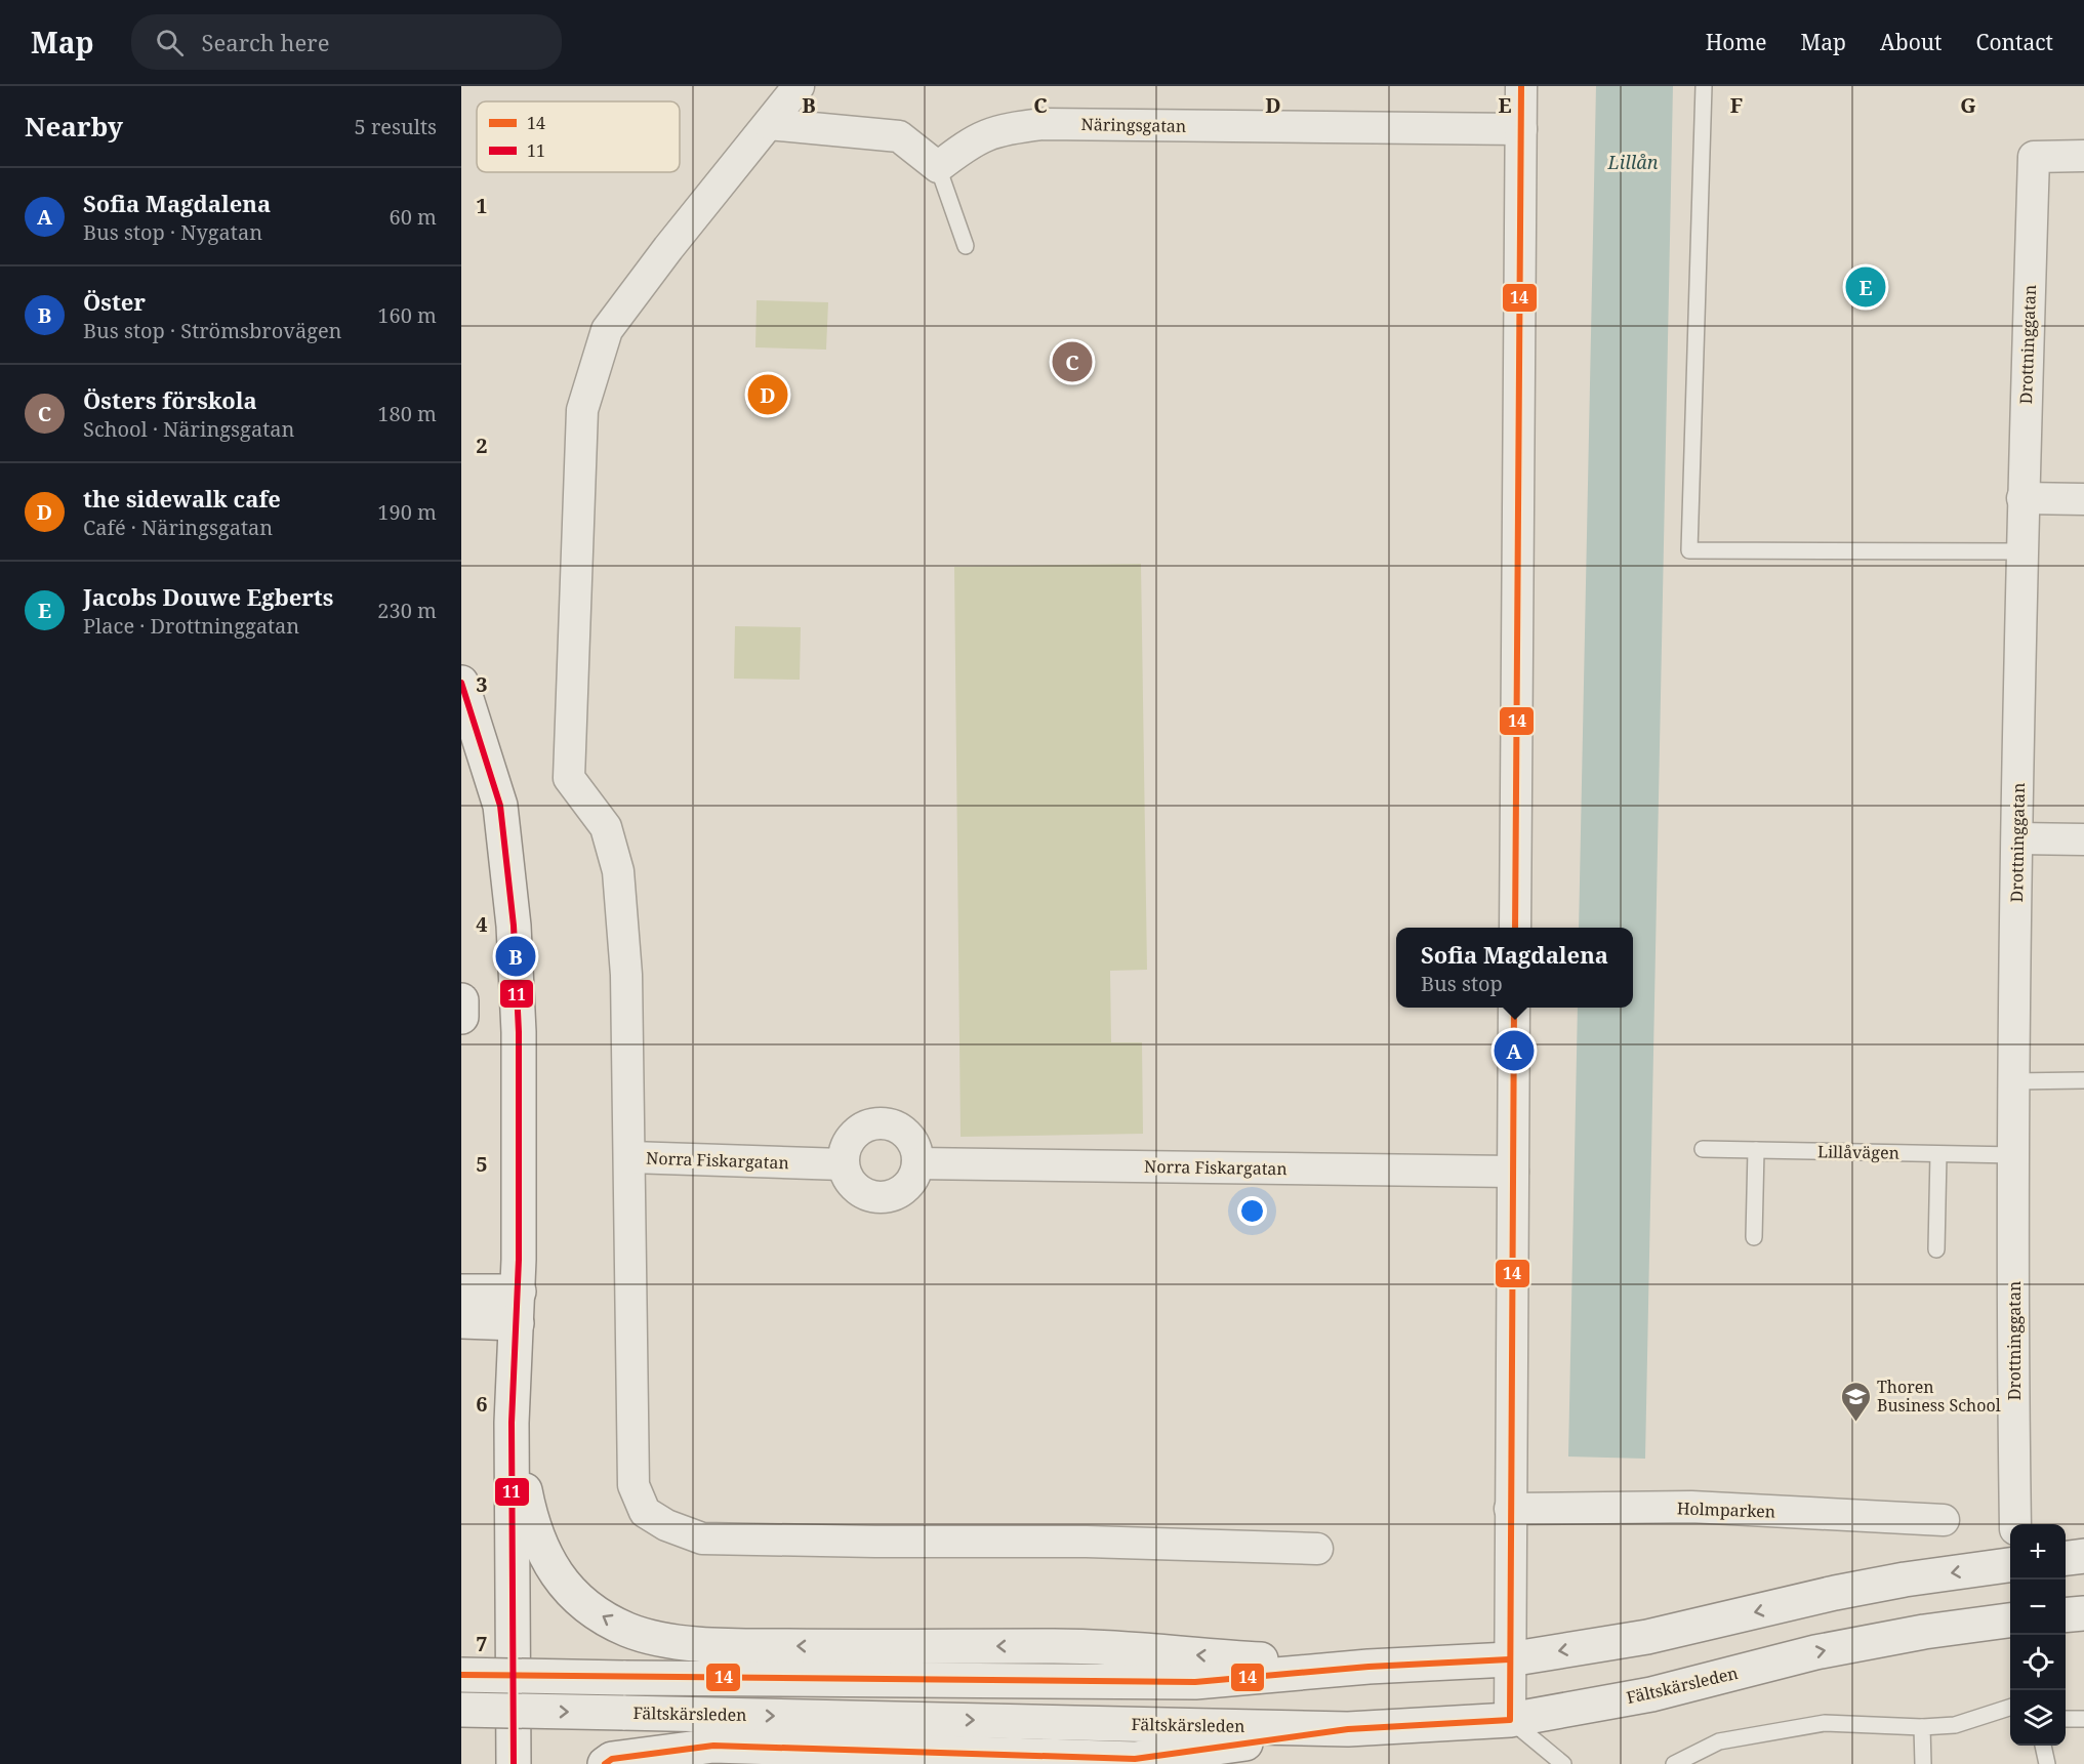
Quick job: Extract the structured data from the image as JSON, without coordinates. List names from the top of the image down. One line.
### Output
{"streets":{"main road":["Fältskärsleden"],"street":["Näringsgatan","Drottninggatan","Norra Fiskargatan","Holmparken"],"lane":["Lillåvägen"]},"crossings":[["Drottninggatan","Lillåvägen"]],"water":["Lillån"],"places":{"school or university":["Thoren Business School"]},"lines":["transit line 14","transit line 11"],"legend":["14","11"],"page":{"header":"Map","search":"Search here","nav":["Home","Map","About","Contact"],"heading":["Nearby","5 results"],"list":[{"mark":"A","name":"Sofia Magdalena","note":"Bus stop · Nygatan","value":"60 m"},{"mark":"B","name":"Öster","note":"Bus stop · Strömsbrovägen","value":"160 m"},{"mark":"C","name":"Östers förskola","note":"School · Näringsgatan","value":"180 m"},{"mark":"D","name":"the sidewalk cafe","note":"Café · Näringsgatan","value":"190 m"},{"mark":"E","name":"Jacobs Douwe Egberts","note":"Place · Drottninggatan","value":"230 m"}],"pins":["E","C","D","B","A"],"popup":["Sofia Magdalena","Bus stop"],"map_buttons":["+","−"]},"grid":{"columns":["B","C","D","E","F","G"],"rows":["1","2","3","4","5","6","7"]}}
